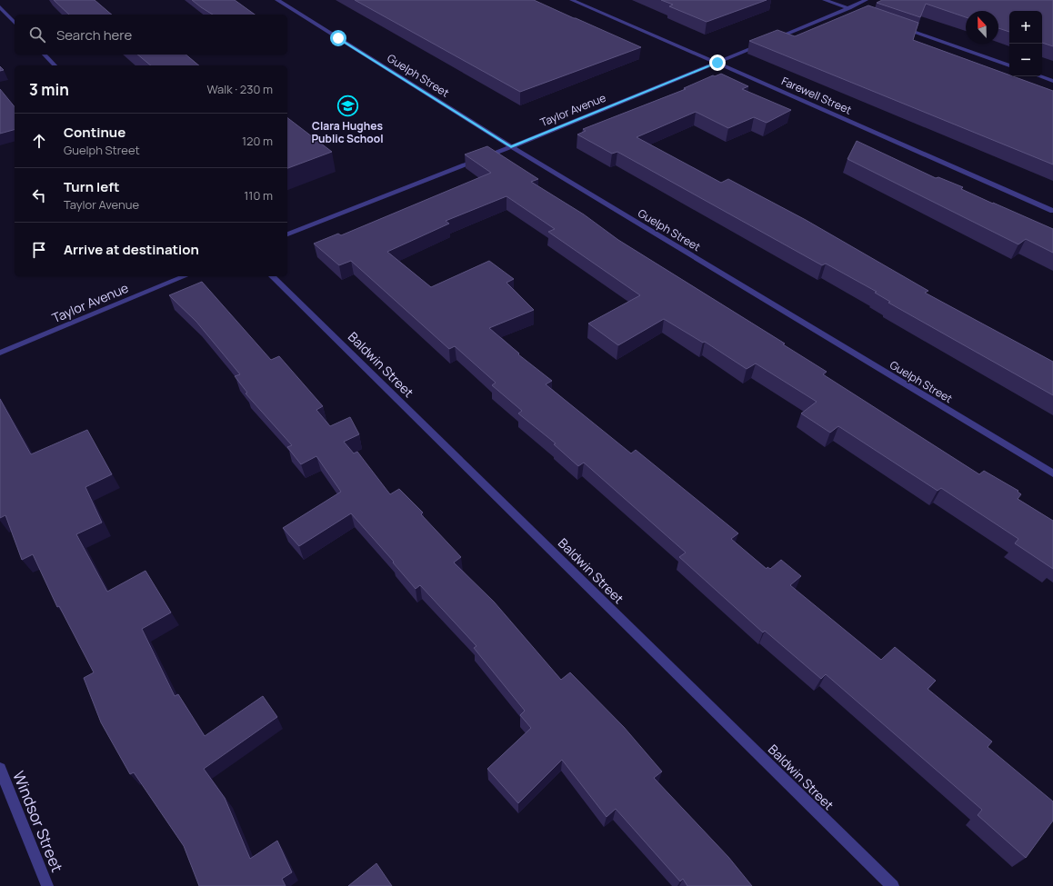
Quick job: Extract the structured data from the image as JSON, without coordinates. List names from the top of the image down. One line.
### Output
{"streets":{"street":["Guelph Street","Farewell Street","Taylor Avenue","Baldwin Street","Windsor Street"]},"crossings":[["Guelph Street","Taylor Avenue"],["Farewell Street","Taylor Avenue"]],"places":{"school or university":["Clara Hughes Public School"]},"north":"top","page":{"map_buttons":["+","−"],"search":"Search here","heading":["3 min","Walk · 230 m"],"list":[["Continue","Guelph Street","120 m"],["Turn left","Taylor Avenue","110 m"],"Arrive at destination"]}}
